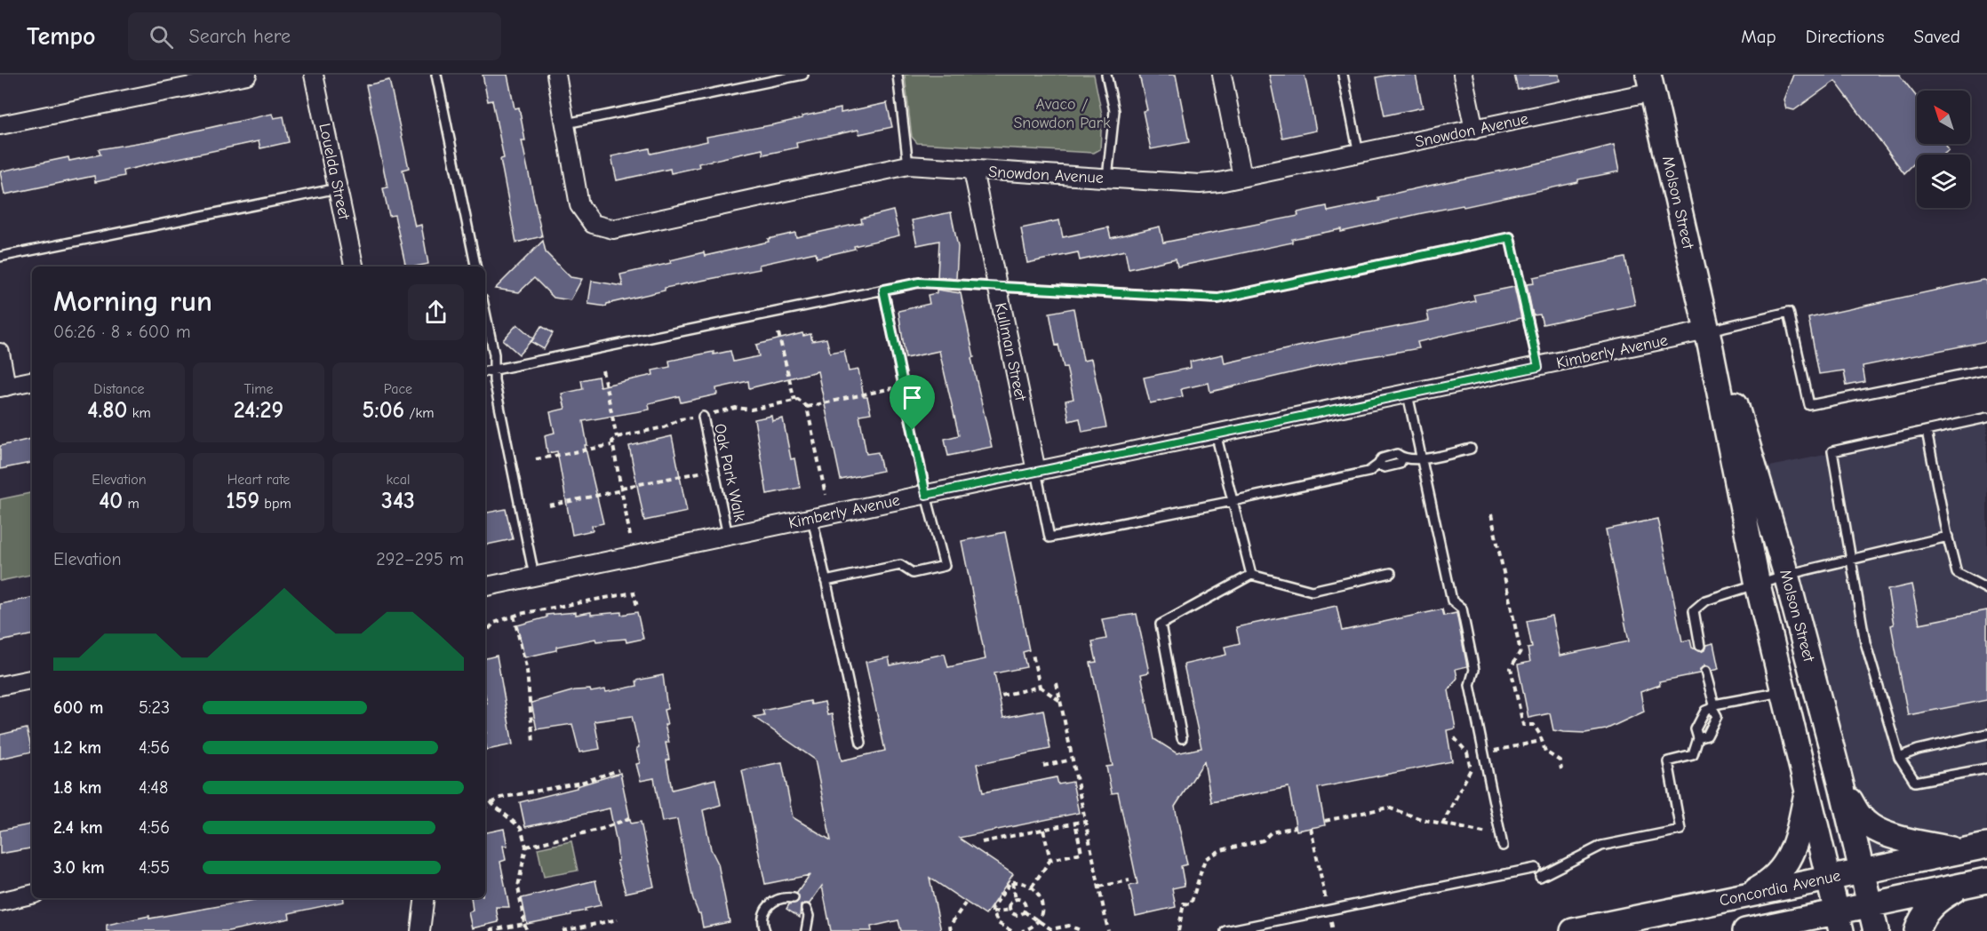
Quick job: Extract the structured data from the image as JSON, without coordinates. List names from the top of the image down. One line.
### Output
{"streets":{"street":["Snowdon Avenue","Louelda Street","Molson Street","Kullman Street","Kimberly Avenue","Concordia Avenue"],"lane":["Oak Park Walk"]},"crossings":[["Snowdon Avenue","Molson Street"],["Snowdon Avenue","Kullman Street"],["Molson Street","Kimberly Avenue"],["Molson Street","Concordia Avenue"],["Kullman Street","Kimberly Avenue"],["Kimberly Avenue","Oak Park Walk"]],"parks":["Avaco / Snowdon Park"],"north":"top left","page":{"header":"Tempo","search":"Search here","nav":["Map","Directions","Saved"],"heading":["Morning run","06:26 · 8 × 600 m"],"stats":[["Distance","4.80 km"],["Time","24:29"],["Pace","5:06 /km"],["Elevation","40 m"],["Heart rate","159 bpm"],["kcal","343"]],"chart":["Elevation","292–295 m"],"list":[{"name":"600 m","note":"5:23"},{"name":"1.2 km","note":"4:56"},{"name":"1.8 km","note":"4:48"},{"name":"2.4 km","note":"4:56"},{"name":"3.0 km","note":"4:55"}]}}
